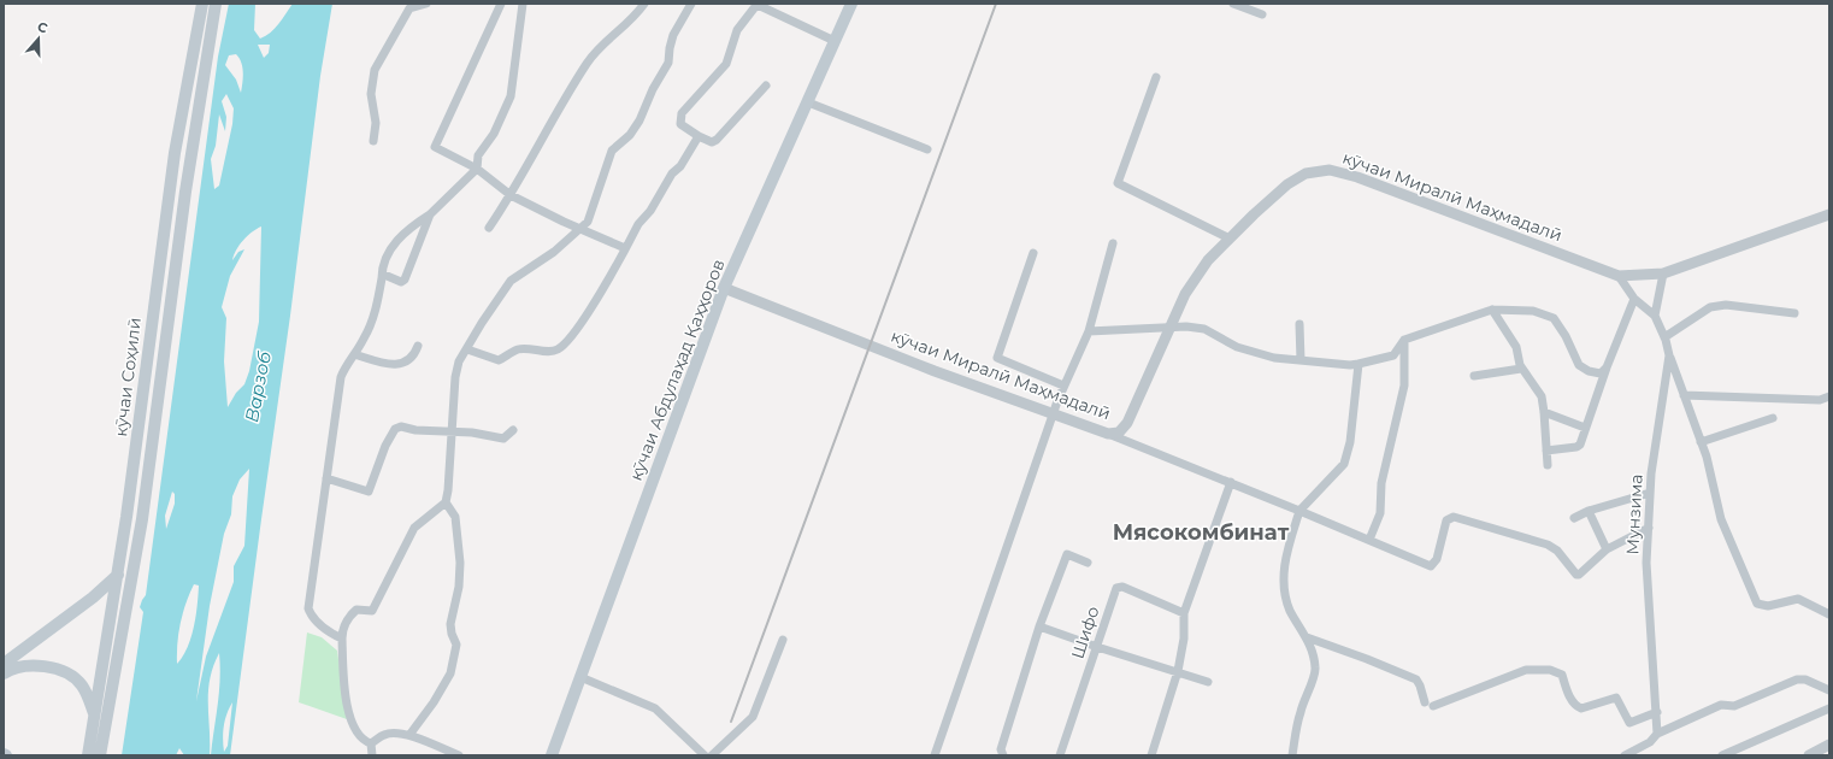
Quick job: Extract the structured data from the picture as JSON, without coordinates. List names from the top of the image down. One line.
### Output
{"streets":{"main road":["кӯчаи Абдулаҳад Қаҳҳоров","кӯчаи Соҳилӣ"],"street":["кӯчаи Миралӣ Маҳмадалӣ","Мунзима","Шифо"]},"crossings":[["кӯчаи Миралӣ Маҳмадалӣ","кӯчаи Абдулаҳад Қаҳҳоров"],["кӯчаи Миралӣ Маҳмадалӣ","Мунзима"]],"districts":["Мясокомбинат"],"water":["Варзоб"],"north":"top"}
